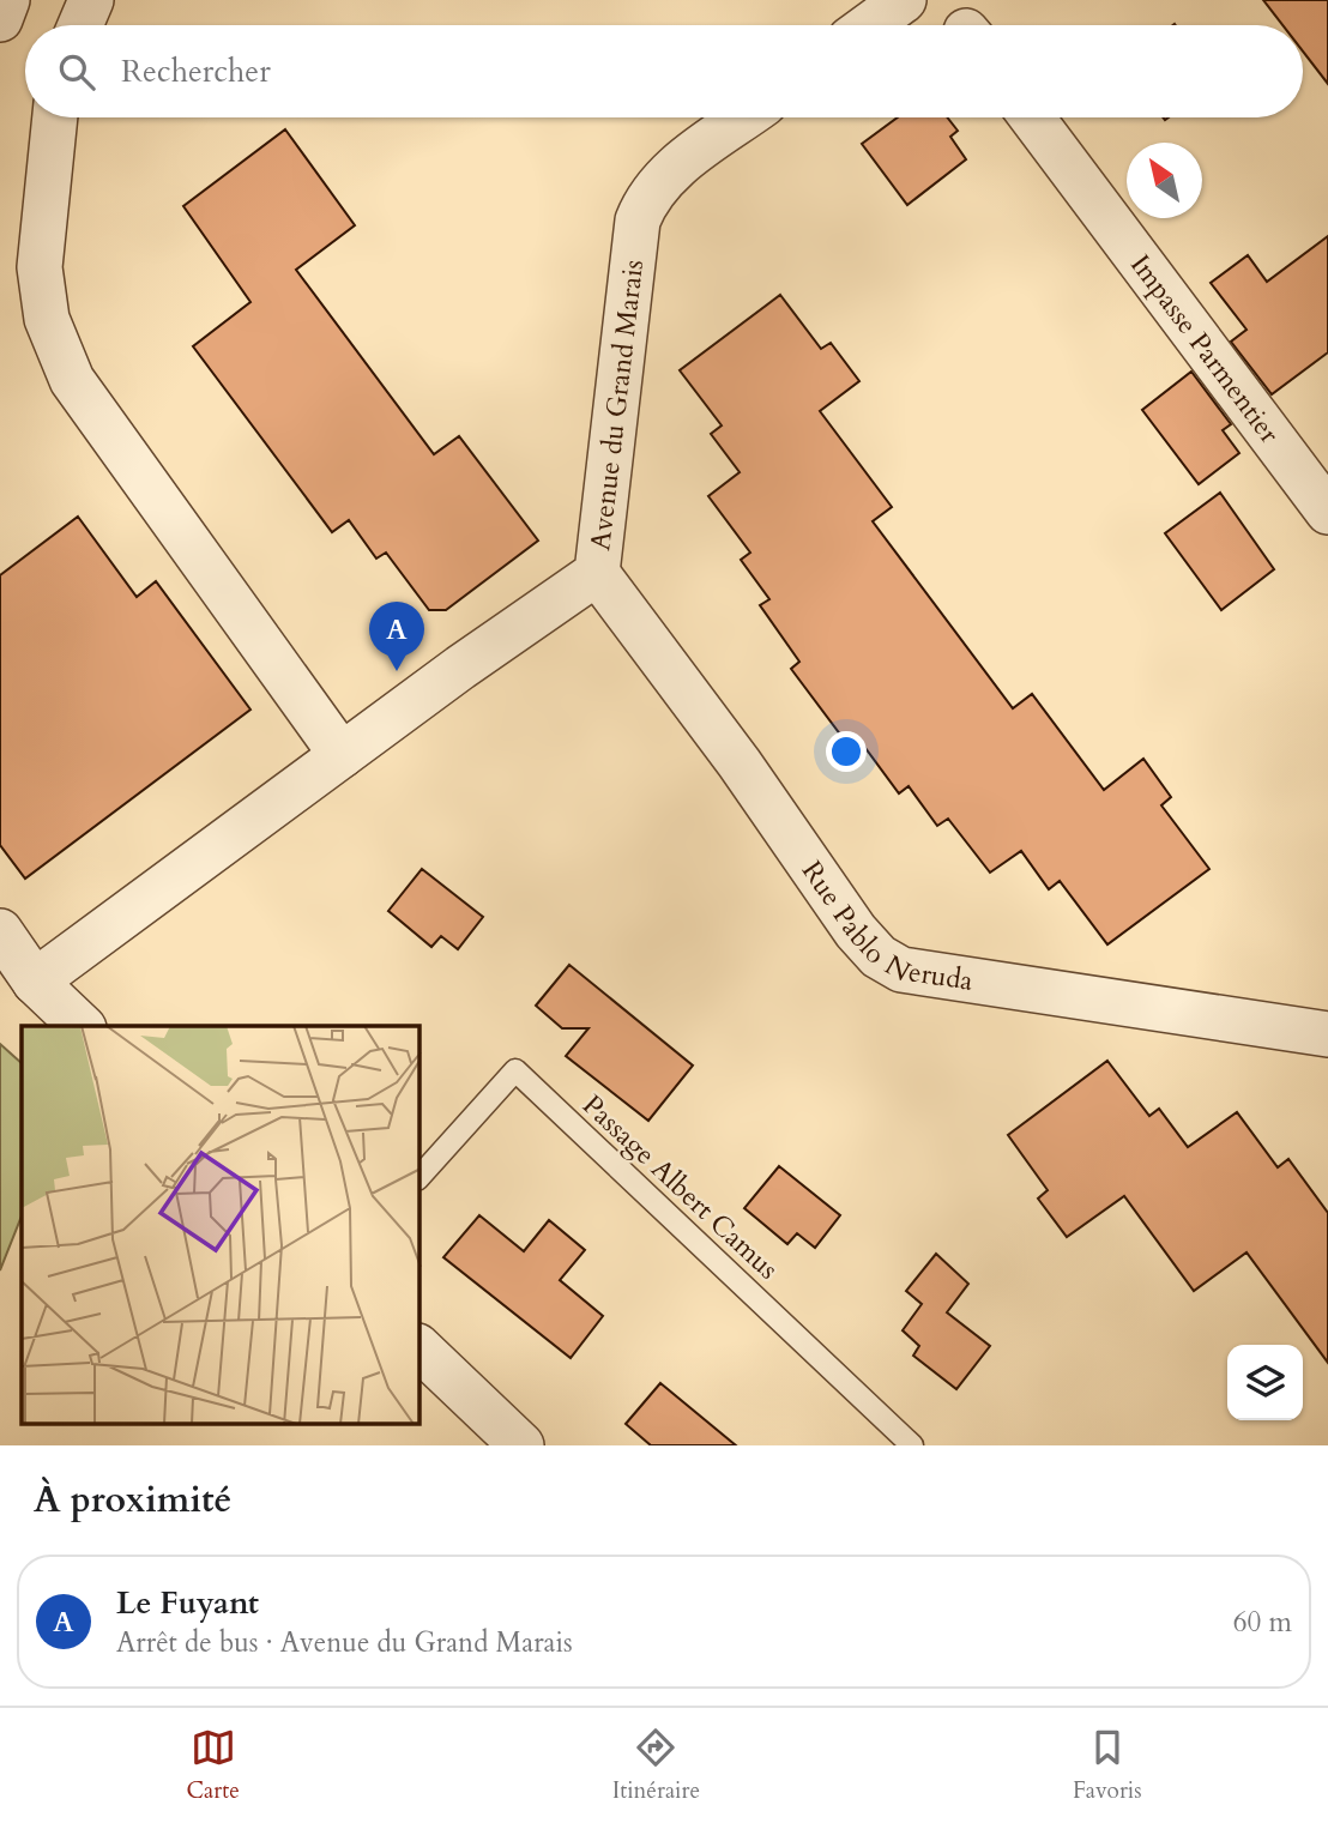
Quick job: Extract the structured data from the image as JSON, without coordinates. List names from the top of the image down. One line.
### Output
{"streets":{"street":["Impasse Parmentier","Avenue du Grand Marais","Rue Pablo Neruda"],"lane":["Passage Albert Camus"]},"crossings":[["Avenue du Grand Marais","Rue Pablo Neruda"]],"north":"top left","page":{"search":"Rechercher","pins":"A","heading":"À proximité","list":[{"mark":"A","name":"Le Fuyant","note":"Arrêt de bus · Avenue du Grand Marais","value":"60 m"}],"nav":["Carte","Itinéraire","Favoris"]}}
